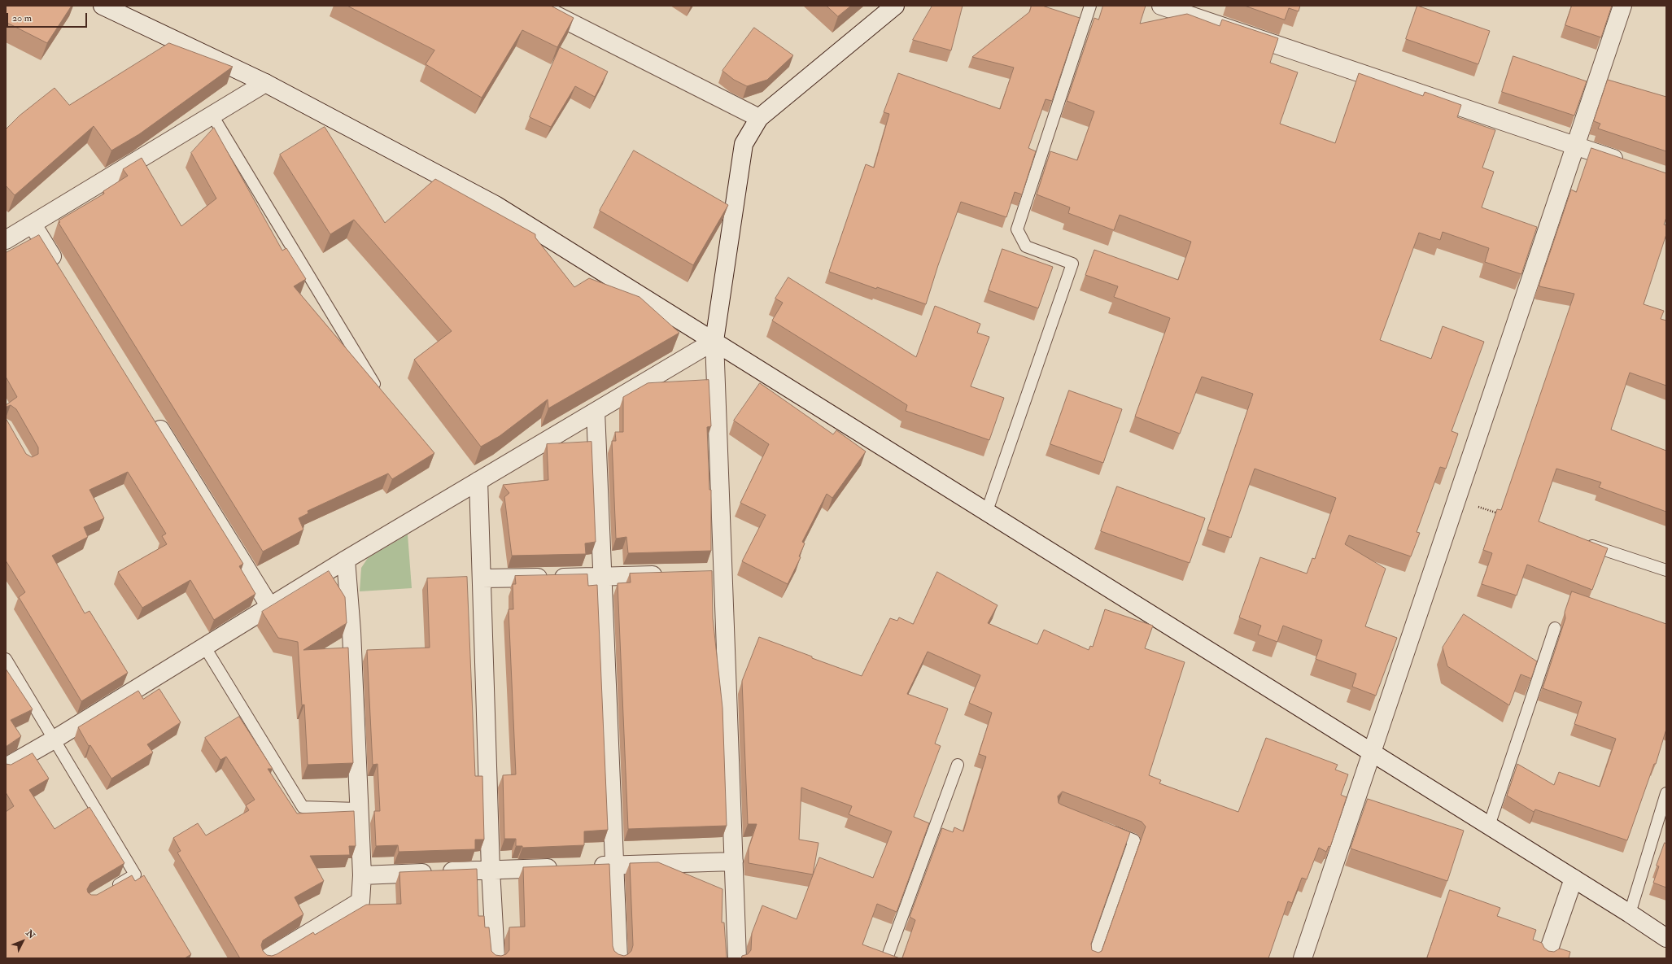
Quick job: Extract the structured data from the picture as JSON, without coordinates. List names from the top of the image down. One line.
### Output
{"scale_bar":"20 m","north":"top right"}
